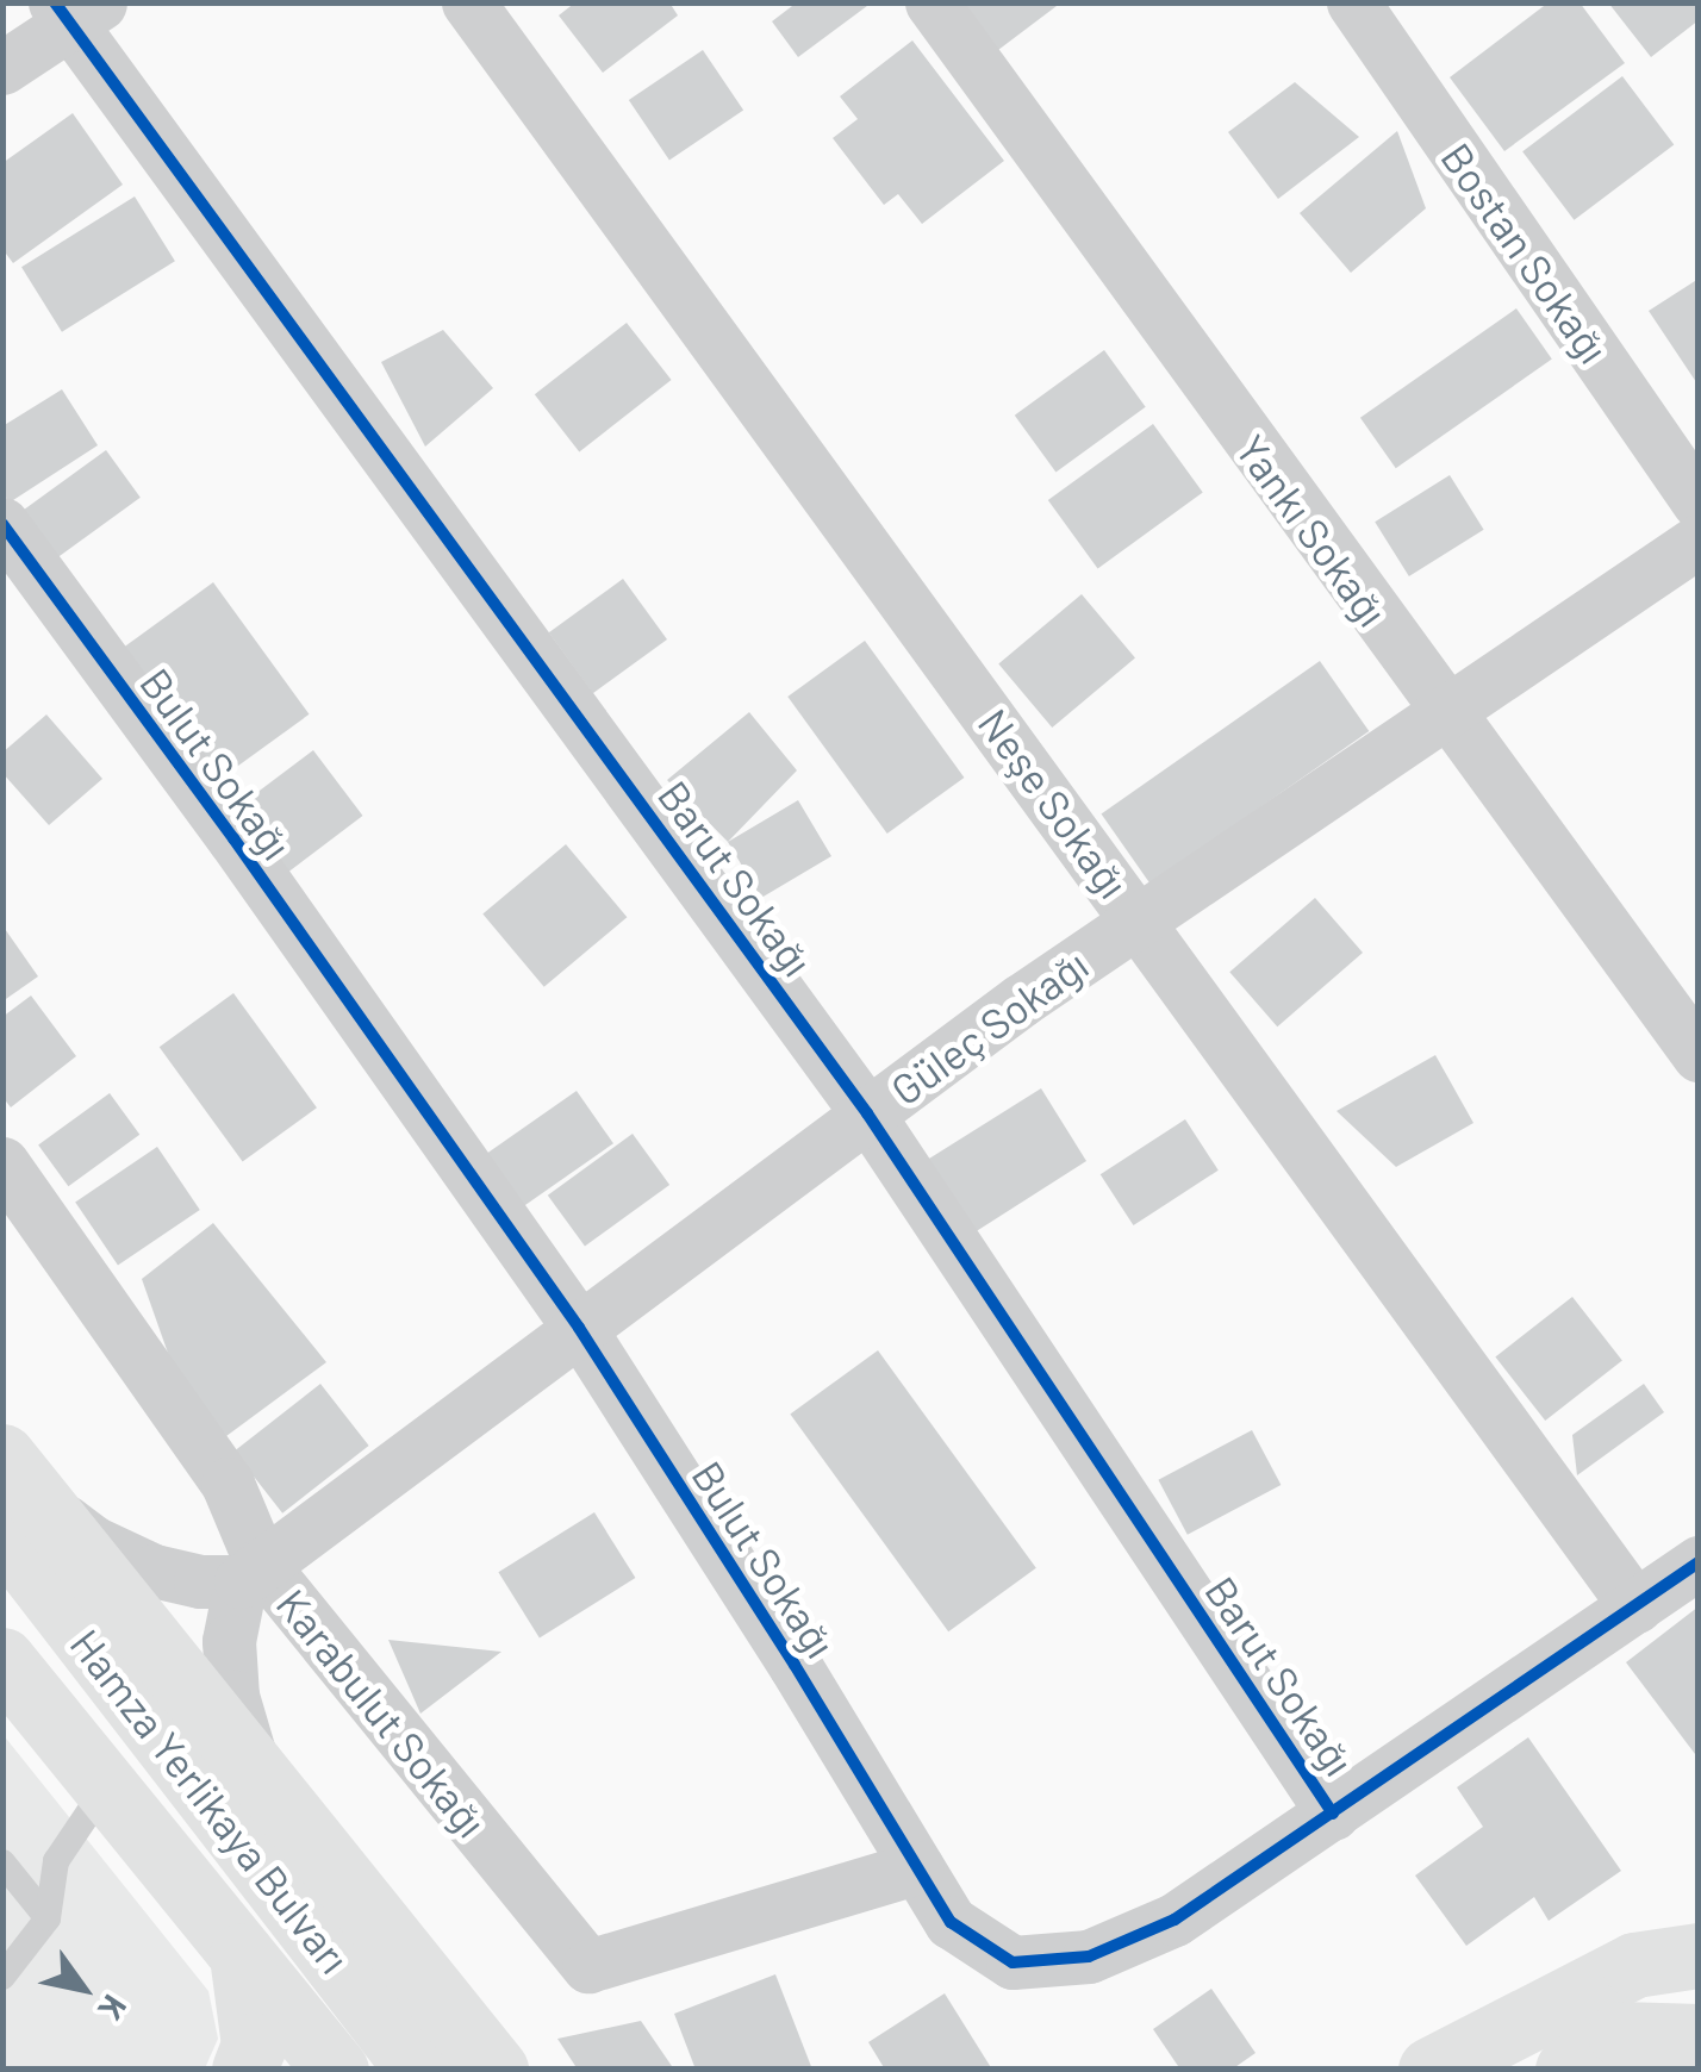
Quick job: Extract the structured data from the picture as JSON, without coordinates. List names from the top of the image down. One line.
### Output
{"streets":{"main road":["Hamza Yerlikaya Bulvarı"],"street":["Bostan Sokağı","Yankı Sokağı","Bulut Sokağı","Neşe Sokağı","Barut Sokağı","Güleç Sokağı","Karabulut Sokağı"]},"crossings":[["Yankı Sokağı","Güleç Sokağı"],["Bulut Sokağı","Neşe Sokağı"],["Bulut Sokağı","Barut Sokağı"],["Bulut Sokağı","Güleç Sokağı"],["Bulut Sokağı","Karabulut Sokağı"],["Neşe Sokağı","Güleç Sokağı"],["Barut Sokağı","Güleç Sokağı"],["Güleç Sokağı","Karabulut Sokağı"]],"north":"bottom right"}
